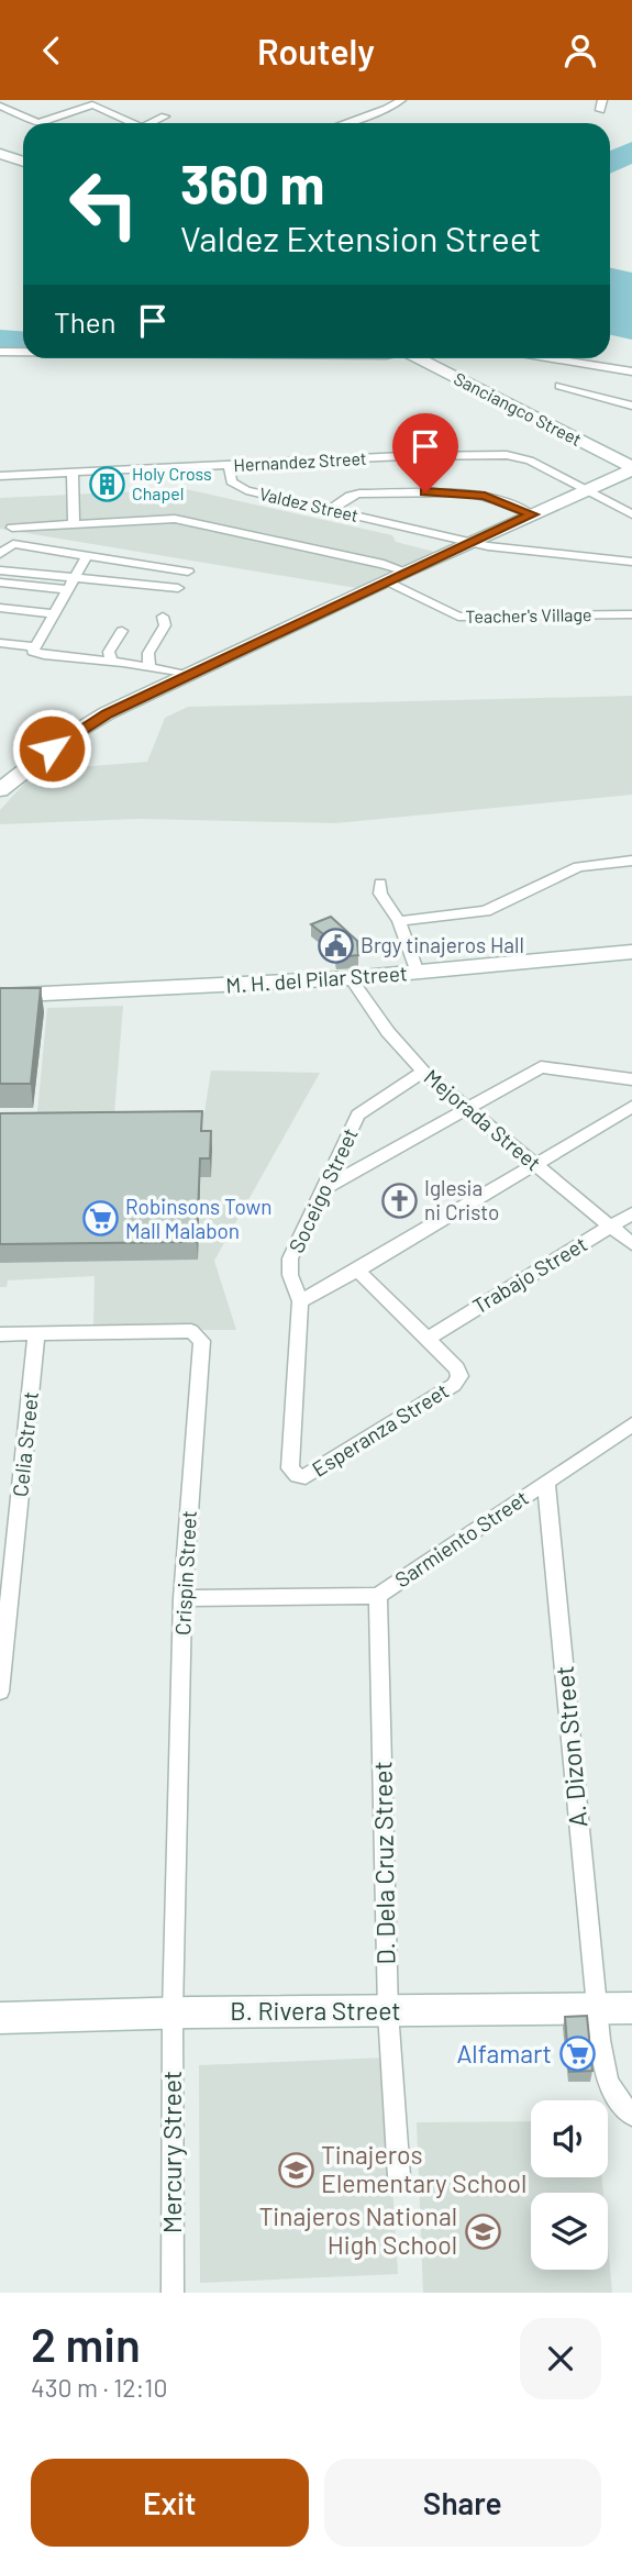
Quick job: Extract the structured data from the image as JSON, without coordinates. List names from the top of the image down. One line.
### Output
{"streets":{"main road":["Sanciangco Street","M. H. del Pilar Street","B. Rivera Street"],"street":["Hernandez Street","Valdez Street","Teacher's Village","Mejorada Street","Soceigo Street","Trabajo Street","Esperanza Street","Celia Street","Sarmiento Street","Crispin Street","A. Dizon Street","D. Dela Cruz Street","Mercury Street"]},"crossings":[["Hernandez Street","Valdez Street"],["M. H. del Pilar Street","Mejorada Street"],["Mejorada Street","Soceigo Street"],["Mejorada Street","Trabajo Street"],["Soceigo Street","Esperanza Street"],["Trabajo Street","Esperanza Street"],["Celia Street","Crispin Street"],["Sarmiento Street","Crispin Street"],["Sarmiento Street","A. Dizon Street"],["Sarmiento Street","D. Dela Cruz Street"],["Crispin Street","B. Rivera Street"],["Crispin Street","Mercury Street"],["A. Dizon Street","B. Rivera Street"],["D. Dela Cruz Street","B. Rivera Street"],["B. Rivera Street","Mercury Street"]],"places":{"building":["Holy Cross Chapel"],"public building":["Brgy tinajeros Hall"],"church":["Iglesia ni Cristo"],"supermarket":["Robinsons Town Mall Malabon","Alfamart"],"school or university":["Tinajeros Elementary School","Tinajeros National High School"]},"page":{"header":"Routely","turn":["360 m","Valdez Extension Street"],"then":"Then","heading":["2 min","430 m · 12:10"],"buttons":["Exit","Share"]}}
